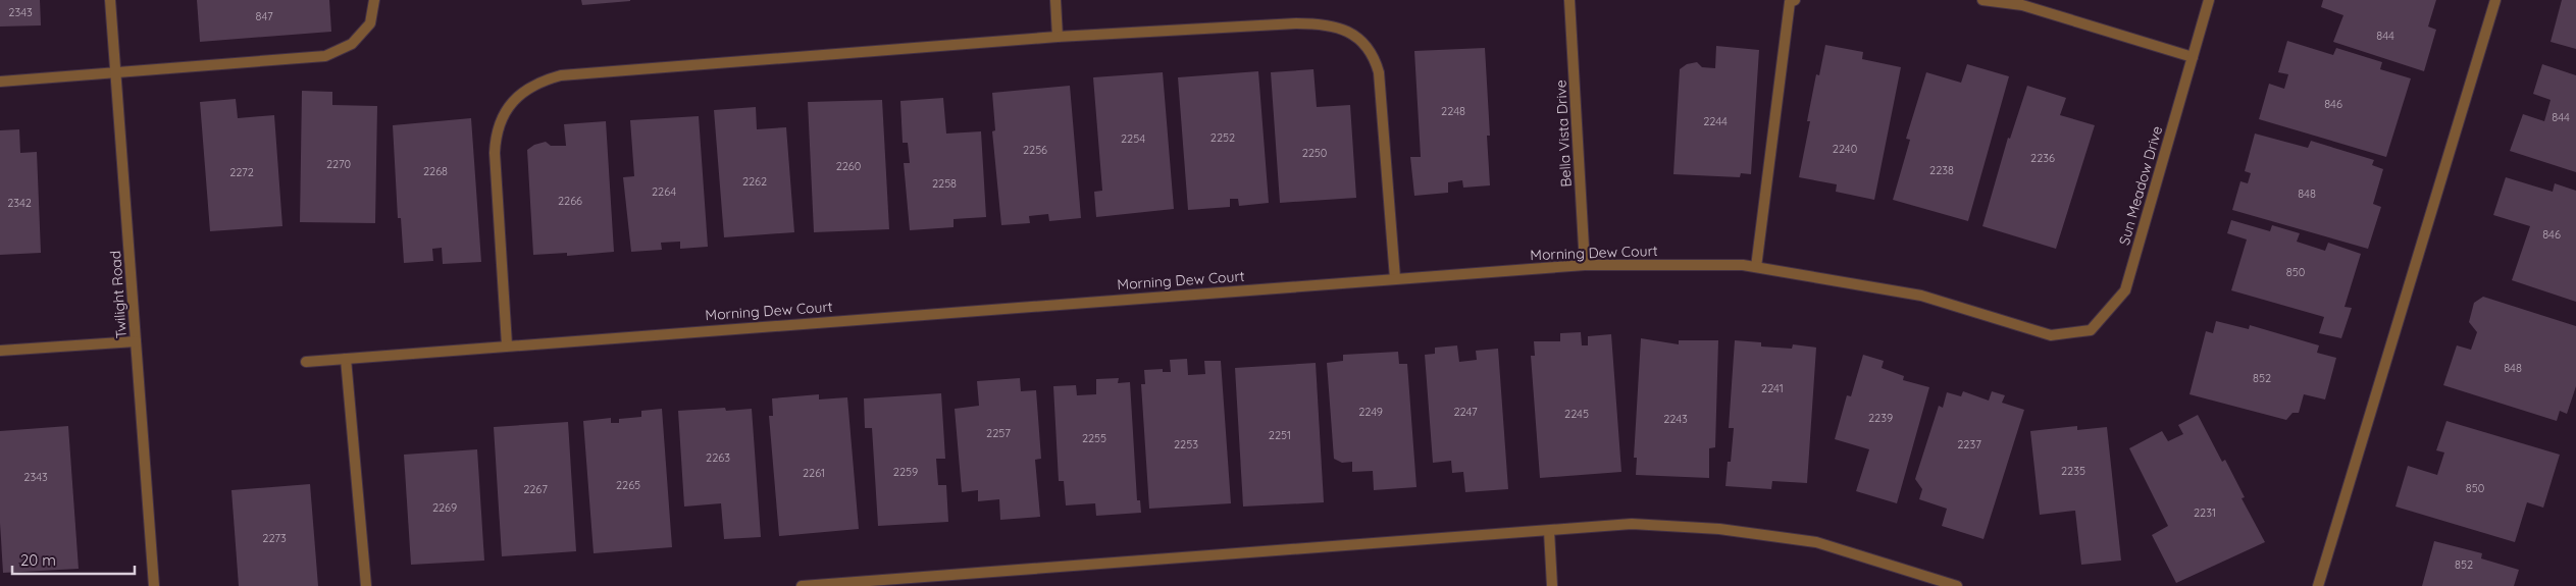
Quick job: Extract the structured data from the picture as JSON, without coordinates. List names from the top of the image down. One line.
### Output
{"streets":{"street":["Bella Vista Drive","Sun Meadow Drive","Morning Dew Court","Twilight Road"]},"crossings":[["Bella Vista Drive","Morning Dew Court"],["Sun Meadow Drive","Morning Dew Court"]],"house_numbers":["2343","847","844","846","2248","844","2244","2252","2254","2240","2256","2250","2236","2270","2260","2238","2268","2272","2262","2258","2264","848","2266","2342","846","850","848","852","2241","2249","2247","2245","2239","2243","2257","2251","2255","2253","2237","2263","2235","2259","2261","2343","2265","850","2267","2269","2231","2273","852"],"scale_bar":"20 m"}
